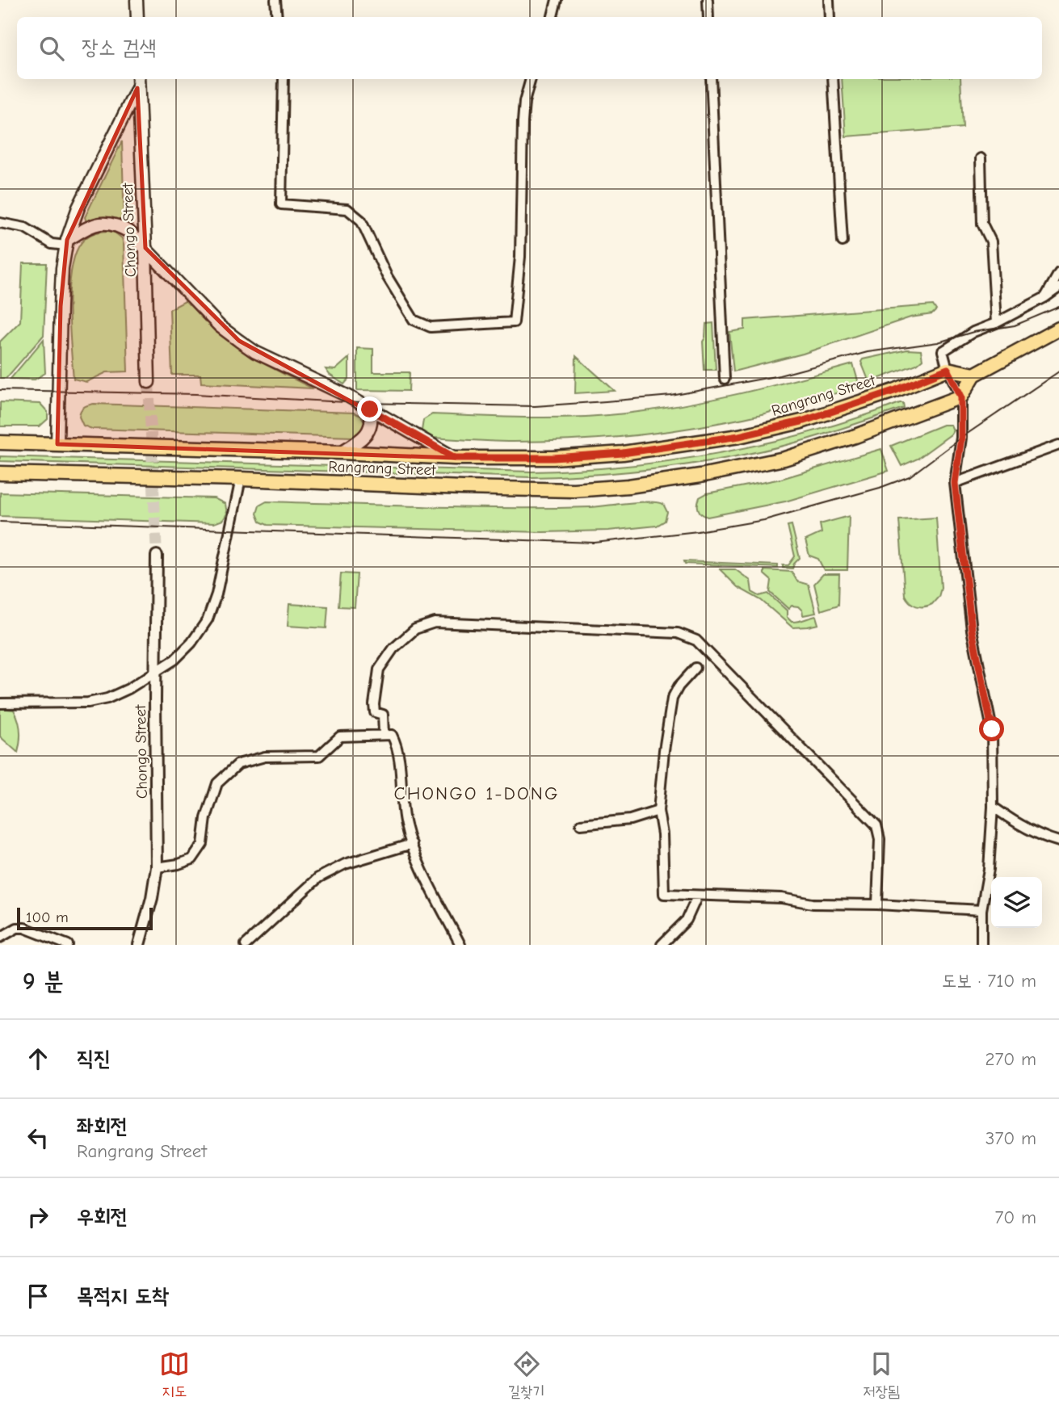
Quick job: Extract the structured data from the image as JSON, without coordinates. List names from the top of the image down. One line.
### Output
{"streets":{"main road":["Chongo Street","Rangrang Street"]},"districts":["CHONGO 1-DONG"],"scale_bar":"100 m","page":{"search":"장소 검색","scale":"100 m","heading":["9 분","도보 · 710 m"],"list":[["직진","270 m"],["좌회전","Rangrang Street","370 m"],["우회전","70 m"],"목적지 도착"],"nav":["지도","길찾기","저장됨"]}}
